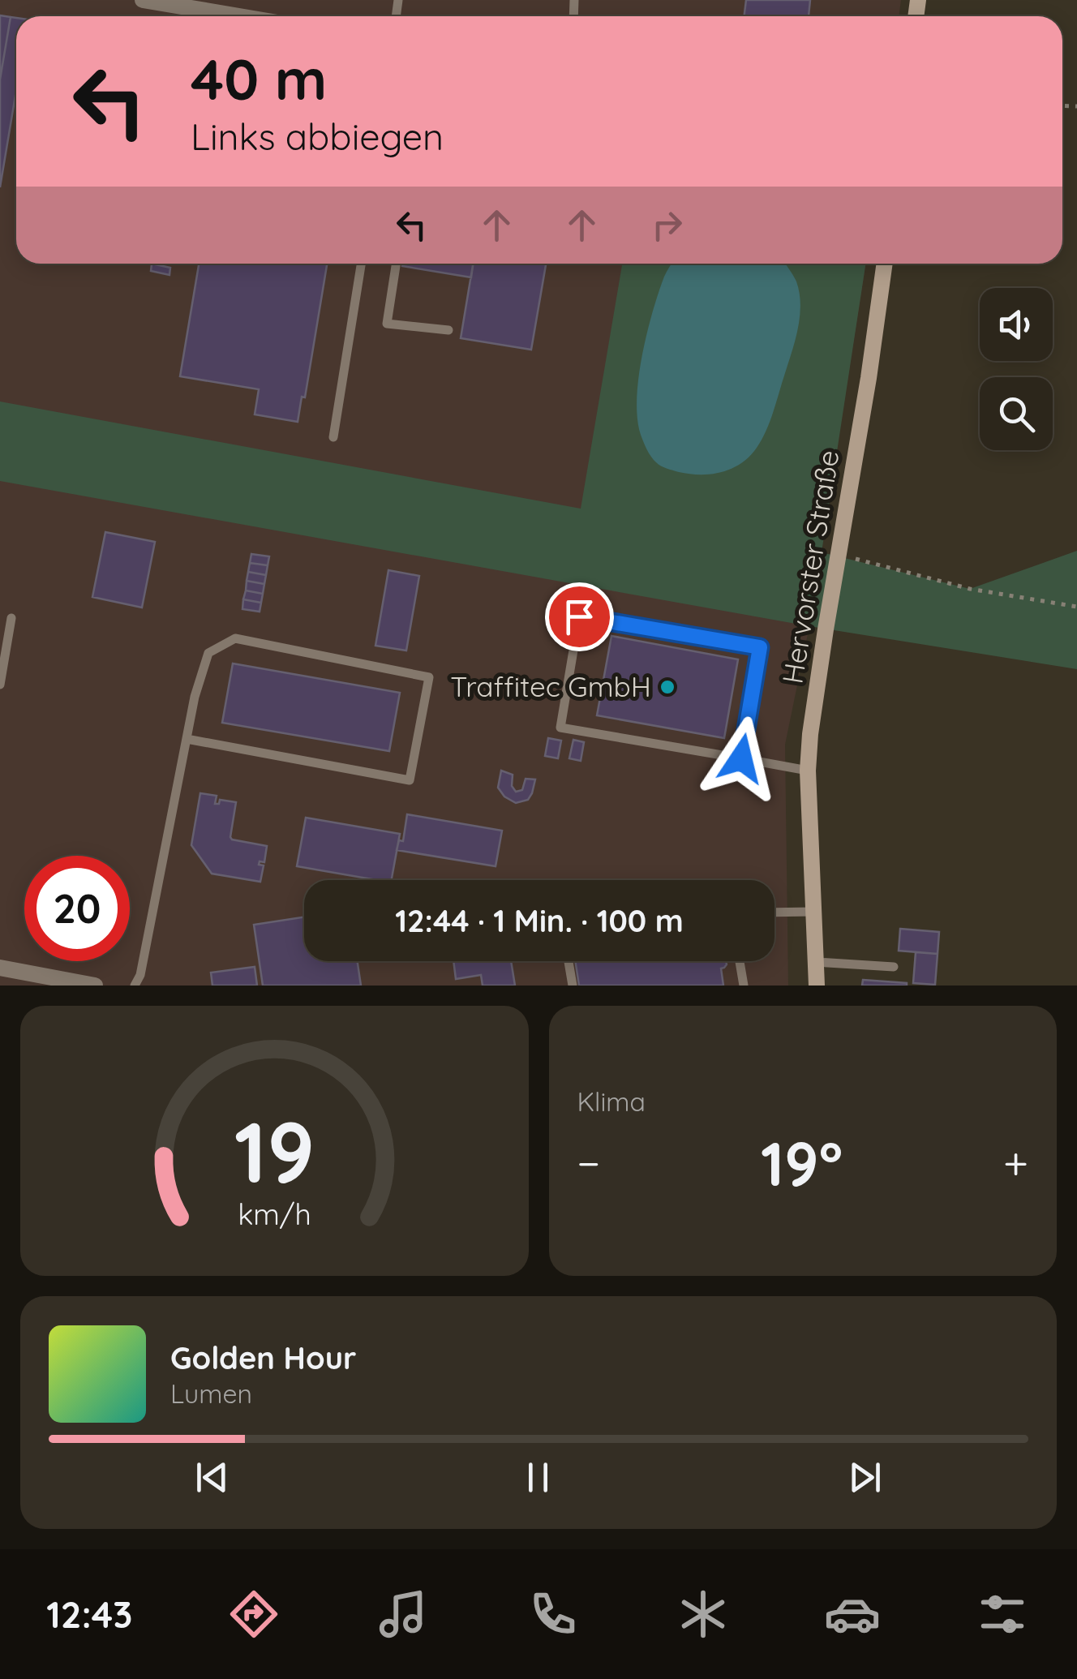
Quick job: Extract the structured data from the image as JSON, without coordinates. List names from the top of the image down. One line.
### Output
{"streets":{"street":["Hervorster Straße"]},"places":["Traffitec GmbH"],"page":{"turn":["40 m","Links abbiegen"],"limit":"20","trip":"12:44 · 1 Min. · 100 m","tile":"Klima","heat":["−","19°","+"],"song":["Golden Hour","Lumen"],"tabs":"12:43","gauge":["19","km/h"]}}
